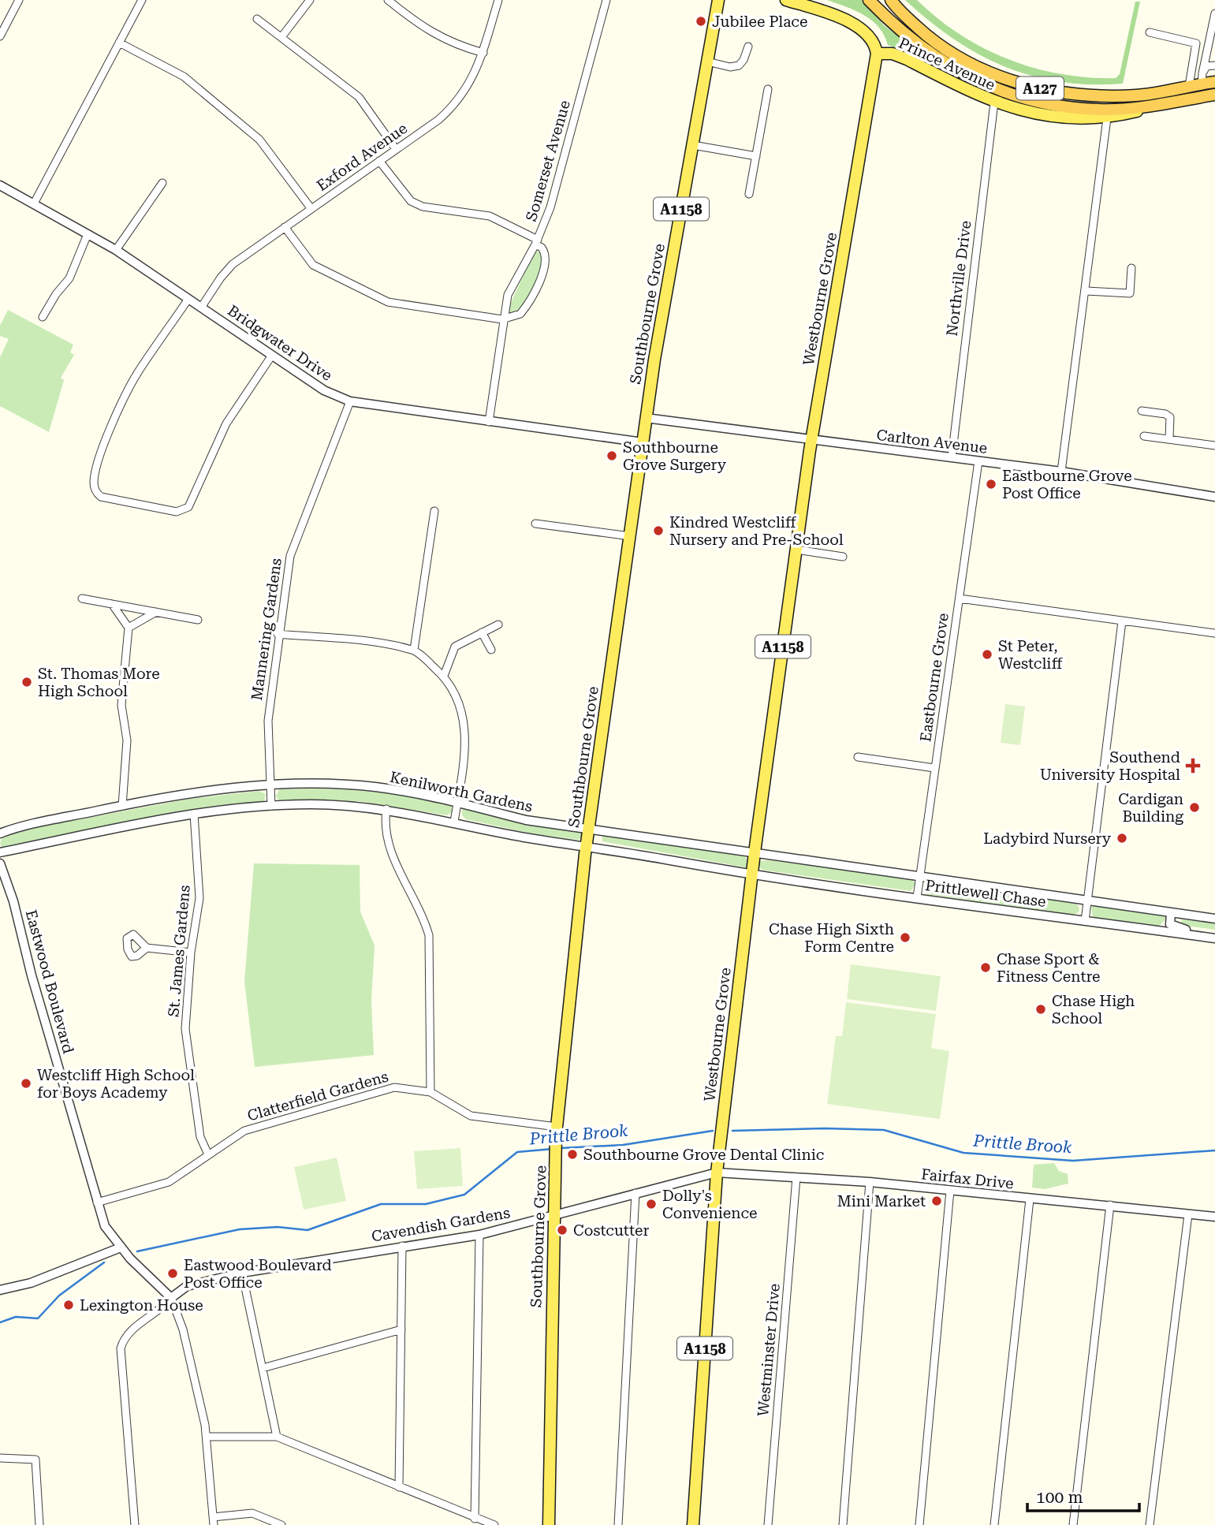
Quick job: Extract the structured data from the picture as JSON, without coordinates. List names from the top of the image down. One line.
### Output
{"streets":{"highway":["Prince Avenue","A127"],"main road":["A1158","Westbourne Grove","Southbourne Grove"],"street":["Exford Avenue","Somerset Avenue","Northville Drive","Bridgwater Drive","Carlton Avenue","Mannering Gardens","Eastbourne Grove","Kenilworth Gardens","Prittlewell Chase","St. James Gardens","Eastwood Boulevard","Clatterfield Gardens","Fairfax Drive","Cavendish Gardens","Westminster Drive"]},"crossings":[["Prince Avenue","Northville Drive"],["Prince Avenue","Westbourne Grove"],["Exford Avenue","Bridgwater Drive"],["Somerset Avenue","Bridgwater Drive"],["Northville Drive","Carlton Avenue"],["Westbourne Grove","Carlton Avenue"],["Westbourne Grove","Kenilworth Gardens"],["Westbourne Grove","Prittlewell Chase"],["Westbourne Grove","Fairfax Drive"],["Westbourne Grove","Cavendish Gardens"],["Southbourne Grove","Bridgwater Drive"],["Southbourne Grove","Carlton Avenue"],["Southbourne Grove","Kenilworth Gardens"],["Southbourne Grove","Clatterfield Gardens"],["Southbourne Grove","Cavendish Gardens"],["Bridgwater Drive","Mannering Gardens"],["Carlton Avenue","Eastbourne Grove"],["Mannering Gardens","Kenilworth Gardens"],["Eastbourne Grove","Prittlewell Chase"],["Kenilworth Gardens","Prittlewell Chase"],["Kenilworth Gardens","St. James Gardens"],["St. James Gardens","Clatterfield Gardens"],["Eastwood Boulevard","Clatterfield Gardens"],["Eastwood Boulevard","Cavendish Gardens"],["Fairfax Drive","Cavendish Gardens"],["Fairfax Drive","Westminster Drive"]],"water":["Prittle Brook"],"places":{"other":["Jubilee Place","Southbourne Grove Surgery","Eastbourne Grove Post Office","Kindred Westcliff Nursery and Pre-School","St Peter, Westcliff","St. Thomas More High School","Cardigan Building","Ladybird Nursery","Chase High Sixth Form Centre","Chase Sport & Fitness Centre","Chase High School","Westcliff High School for Boys Academy","Southbourne Grove Dental Clinic","Mini Market","Dolly's Convenience","Costcutter","Eastwood Boulevard Post Office","Lexington House"],"health":["Southend University Hospital"]},"scale_bar":"100 m"}
